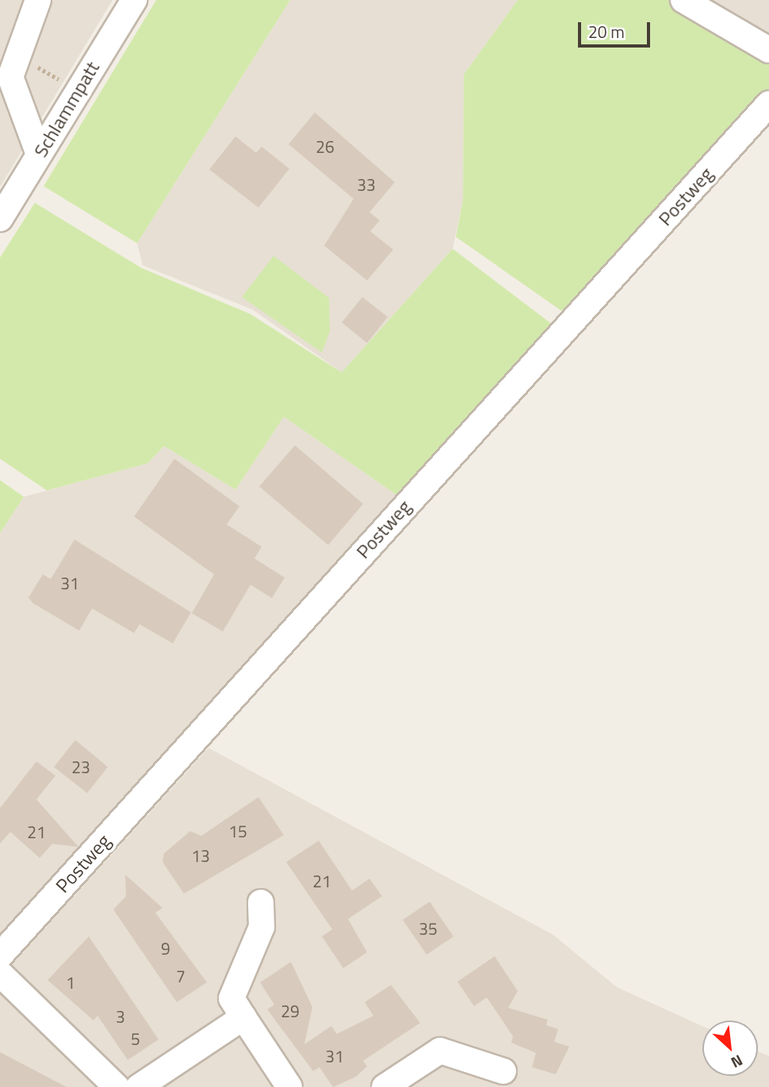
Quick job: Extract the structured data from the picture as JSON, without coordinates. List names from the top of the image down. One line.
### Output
{"streets":{"street":["Schlammpatt","Postweg"]},"house_numbers":["26","33","31","23","15","21","13","21","35","9","7","1","29","3","5","31"],"scale_bar":"20 m","north":"bottom right"}
